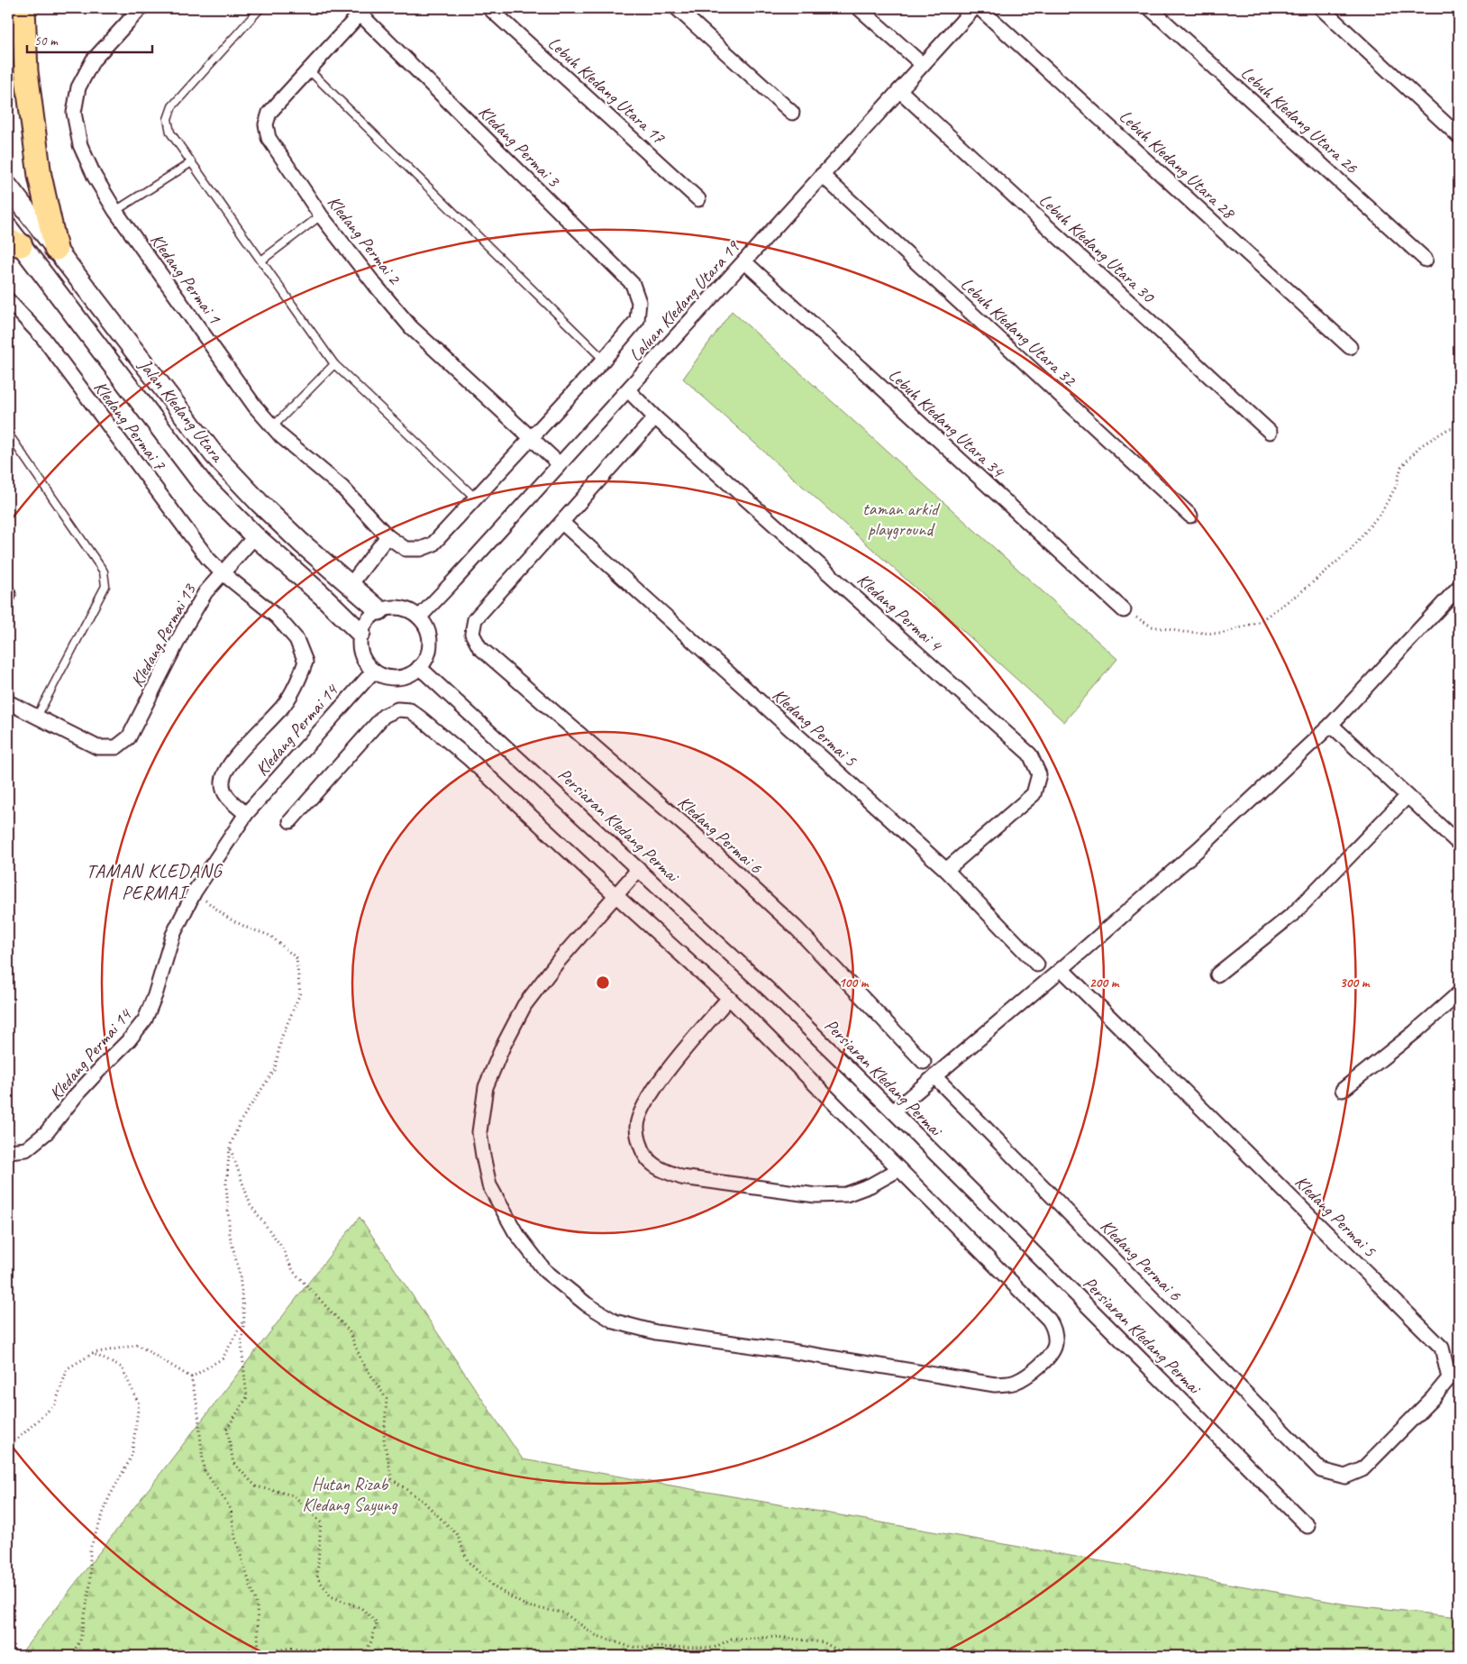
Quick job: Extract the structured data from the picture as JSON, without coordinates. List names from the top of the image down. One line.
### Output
{"streets":{"main road":["Jalan Kledang Utara"],"street":["Lebuh Kledang Utara 17","Lebuh Kledang Utara 26","Kledang Permai 3","Lebuh Kledang Utara 28","Kledang Permai 2","Lebuh Kledang Utara 30","Kledang Permai 1","Laluan Kledang Utara 19","Lebuh Kledang Utara 32","Lebuh Kledang Utara 34","Kledang Permai 7","Kledang Permai 4","Kledang Permai 13","Kledang Permai 5","Kledang Permai 14","Persiaran Kledang Permai","Kledang Permai 6"]},"crossings":[["Kledang Permai 3","Kledang Permai 2"],["Kledang Permai 3","Kledang Permai 1"],["Kledang Permai 2","Kledang Permai 1"],["Kledang Permai 2","Laluan Kledang Utara 19"],["Lebuh Kledang Utara 30","Laluan Kledang Utara 19"],["Laluan Kledang Utara 19","Lebuh Kledang Utara 32"],["Laluan Kledang Utara 19","Jalan Kledang Utara"],["Laluan Kledang Utara 19","Lebuh Kledang Utara 34"],["Laluan Kledang Utara 19","Kledang Permai 4"],["Laluan Kledang Utara 19","Kledang Permai 14"],["Laluan Kledang Utara 19","Persiaran Kledang Permai"],["Jalan Kledang Utara","Kledang Permai 13"],["Jalan Kledang Utara","Kledang Permai 14"],["Jalan Kledang Utara","Persiaran Kledang Permai"],["Kledang Permai 7","Kledang Permai 13"],["Kledang Permai 7","Kledang Permai 14"],["Kledang Permai 4","Kledang Permai 5"],["Kledang Permai 13","Kledang Permai 14"],["Kledang Permai 5","Kledang Permai 6"],["Kledang Permai 14","Persiaran Kledang Permai"]],"districts":["TAMAN KLEDANG PERMAI"],"parks":["taman arkid playground","Hutan Rizab Kledang Sayung"],"scale_bar":"50 m","rings":["100 m","200 m","300 m"]}
